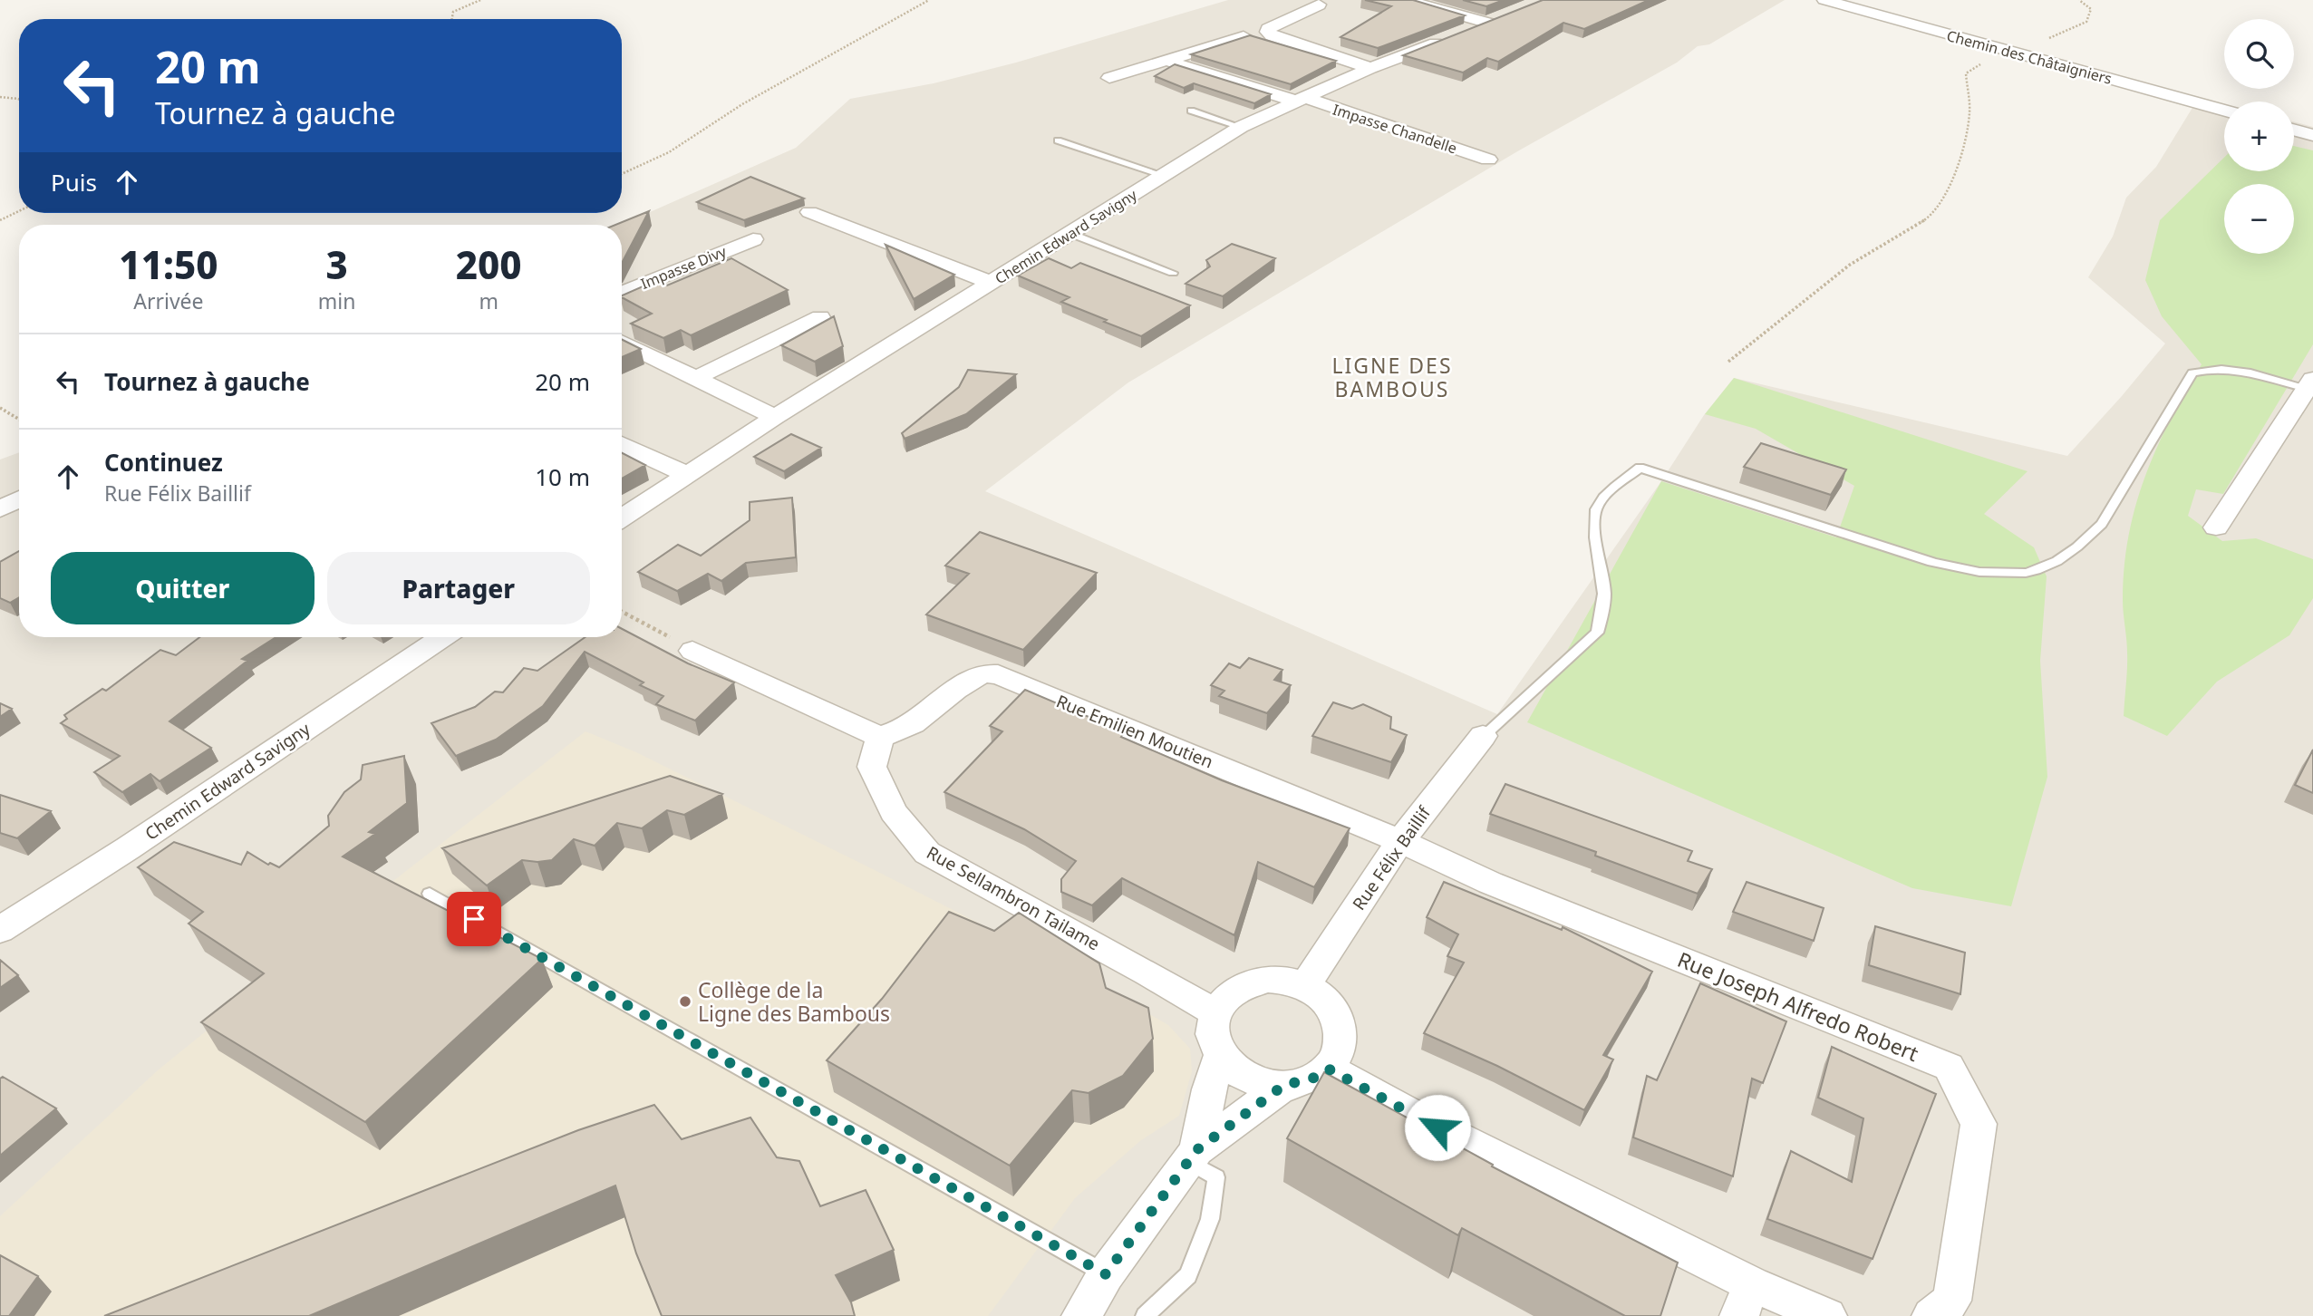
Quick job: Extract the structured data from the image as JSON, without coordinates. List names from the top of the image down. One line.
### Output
{"streets":{"street":["Chemin des Châtaigniers","Impasse Chandelle","Chemin Edward Savigny","Impasse Divy","Rue Emilien Moutien","Rue Félix Baillif","Rue Sellambron Tailame","Rue Joseph Alfredo Robert"]},"crossings":[["Impasse Chandelle","Chemin Edward Savigny"],["Rue Emilien Moutien","Rue Félix Baillif"],["Rue Emilien Moutien","Rue Sellambron Tailame"],["Rue Emilien Moutien","Rue Joseph Alfredo Robert"],["Rue Félix Baillif","Rue Sellambron Tailame"],["Rue Félix Baillif","Rue Joseph Alfredo Robert"]],"districts":["LIGNE DES BAMBOUS"],"places":["Collège de la Ligne des Bambous"],"page":{"map_buttons":["+","−"],"turn":["20 m","Tournez à gauche"],"then":"Puis","eta":["11:50","Arrivée","3","min","200","m"],"list":[{"name":"Tournez à gauche","value":"20 m"},{"name":"Continuez","note":"Rue Félix Baillif","value":"10 m"}],"buttons":["Quitter","Partager"]}}
